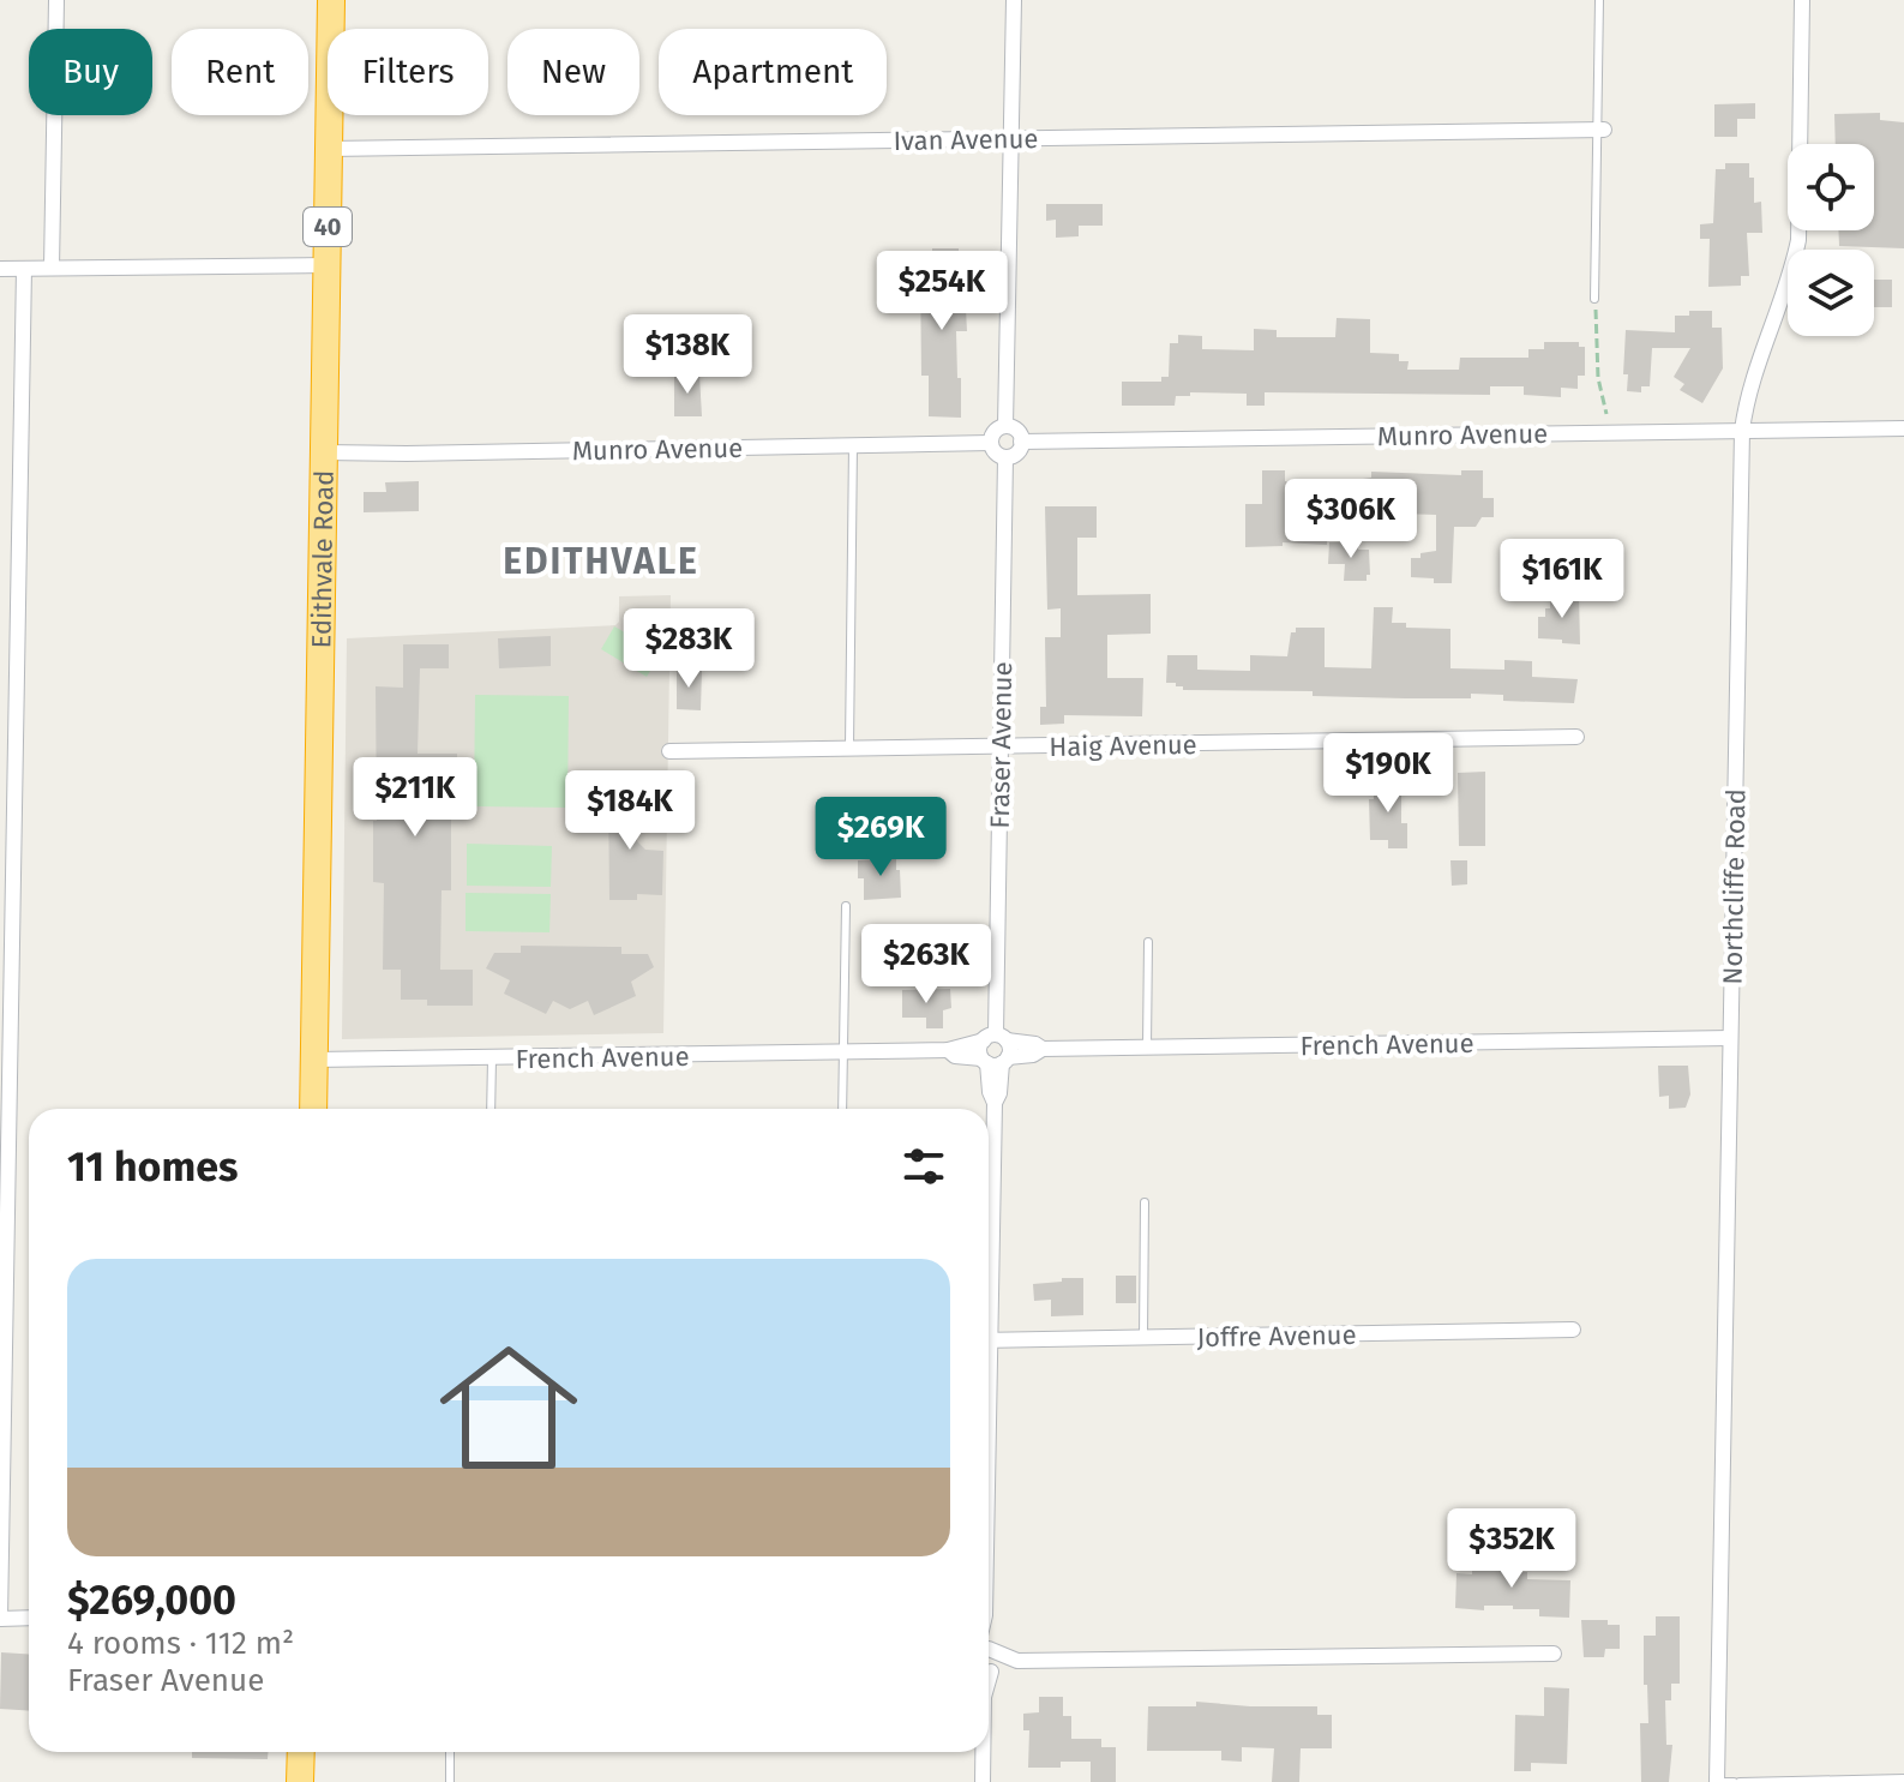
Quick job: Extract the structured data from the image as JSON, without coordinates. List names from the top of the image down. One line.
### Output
{"streets":{"highway":["40","Edithvale Road"],"street":["Ivan Avenue","Munro Avenue","Fraser Avenue","Haig Avenue","Northcliffe Road","French Avenue","Joffre Avenue"]},"crossings":[["Ivan Avenue","Edithvale Road"],["Munro Avenue","Edithvale Road"],["Munro Avenue","Fraser Avenue"],["Munro Avenue","Northcliffe Road"],["Edithvale Road","French Avenue"],["Fraser Avenue","Haig Avenue"],["Fraser Avenue","French Avenue"],["Northcliffe Road","French Avenue"]],"districts":["EDITHVALE"],"page":{"chip":["Buy","Rent","Filters","New","Apartment"],"price":["$254K","$138K","$306K","$161K","$283K","$190K","$211K","$184K","$269K","$263K","$352K"],"heading":"11 homes","list":[{"name":"$269,000","note":"4 rooms · 112 m² · Fraser Avenue"}]}}
